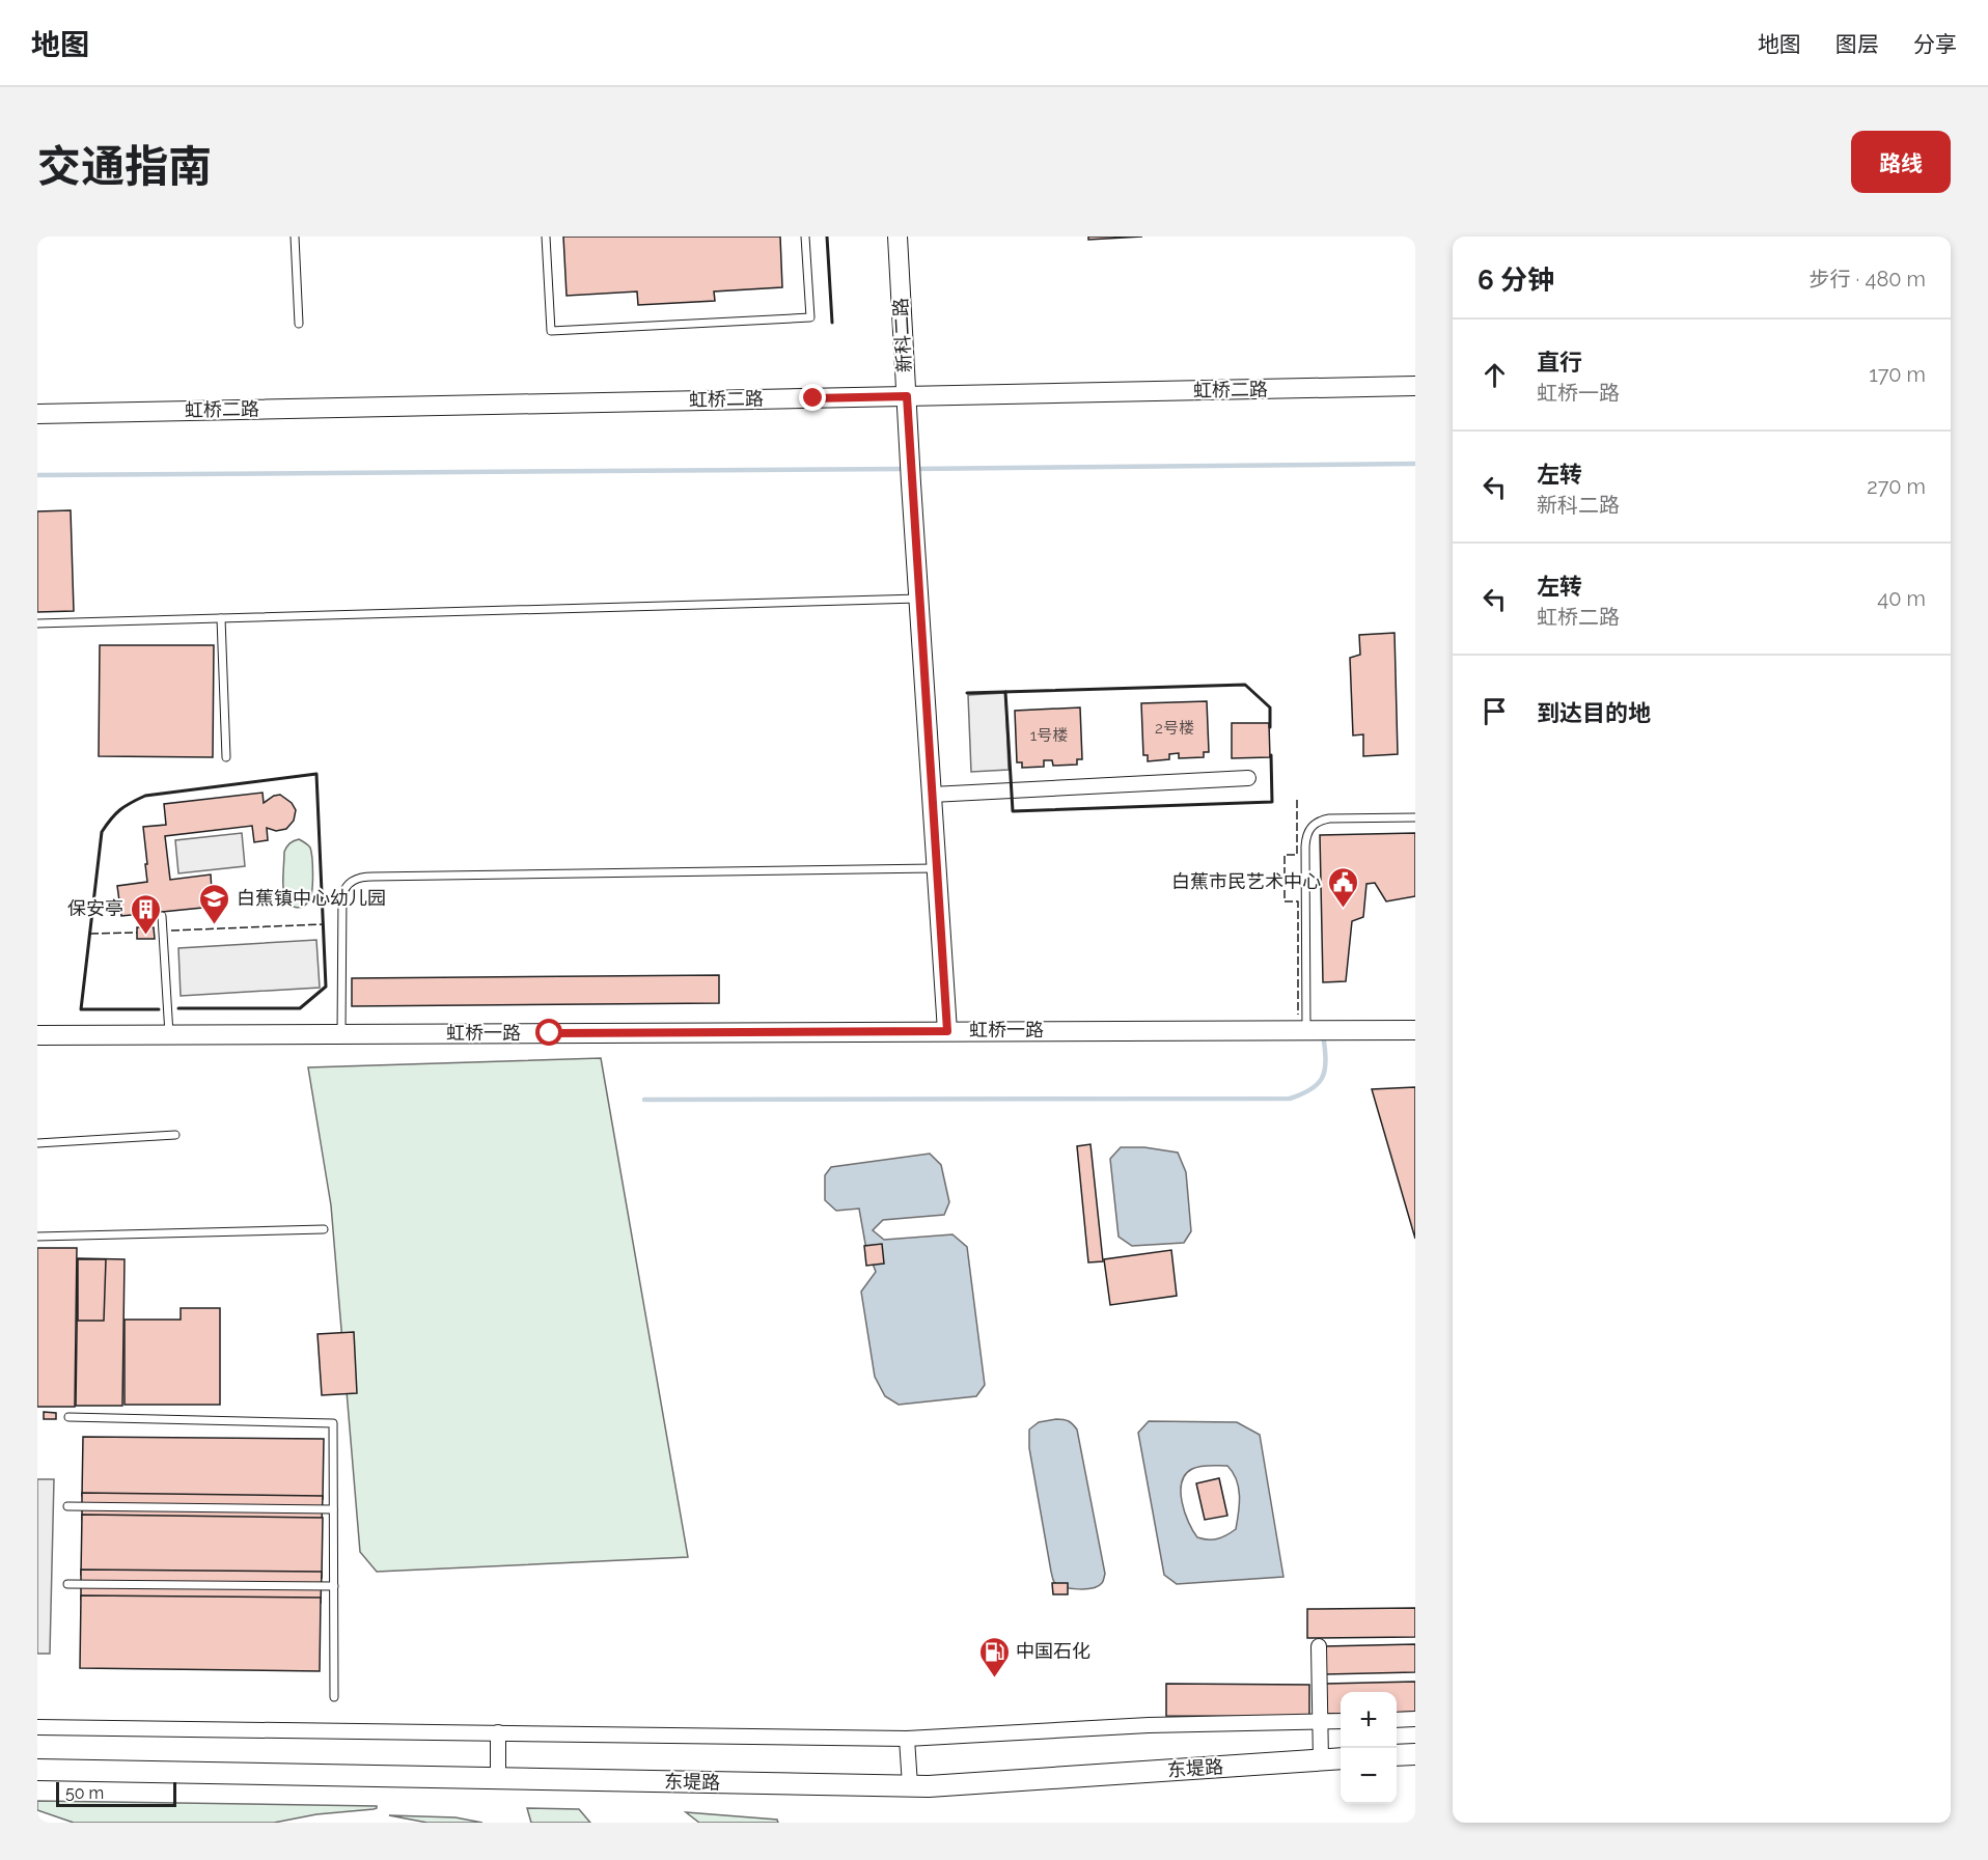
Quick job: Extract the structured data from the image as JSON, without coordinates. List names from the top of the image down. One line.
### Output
{"streets":{"main road":["东堤路"],"street":["新科二路","虹桥二路","虹桥一路"]},"crossings":[["新科二路","虹桥二路"],["新科二路","虹桥一路"]],"places":{"public building":["白蕉市民艺术中心"],"school or university":["白蕉镇中心幼儿园"],"building":["保安亭"],"fuel station":["中国石化"]},"house_numbers":["2号楼","1号楼"],"scale_bar":"50 m","page":{"header":"地图","nav":["地图","图层","分享"],"title":"交通指南","buttons":"路线","heading":["6 分钟","步行 · 480 m"],"list":[["直行","虹桥一路","170 m"],["左转","新科二路","270 m"],["左转","虹桥二路","40 m"],"到达目的地"],"map_buttons":["+","−"],"scale":"50 m"}}
